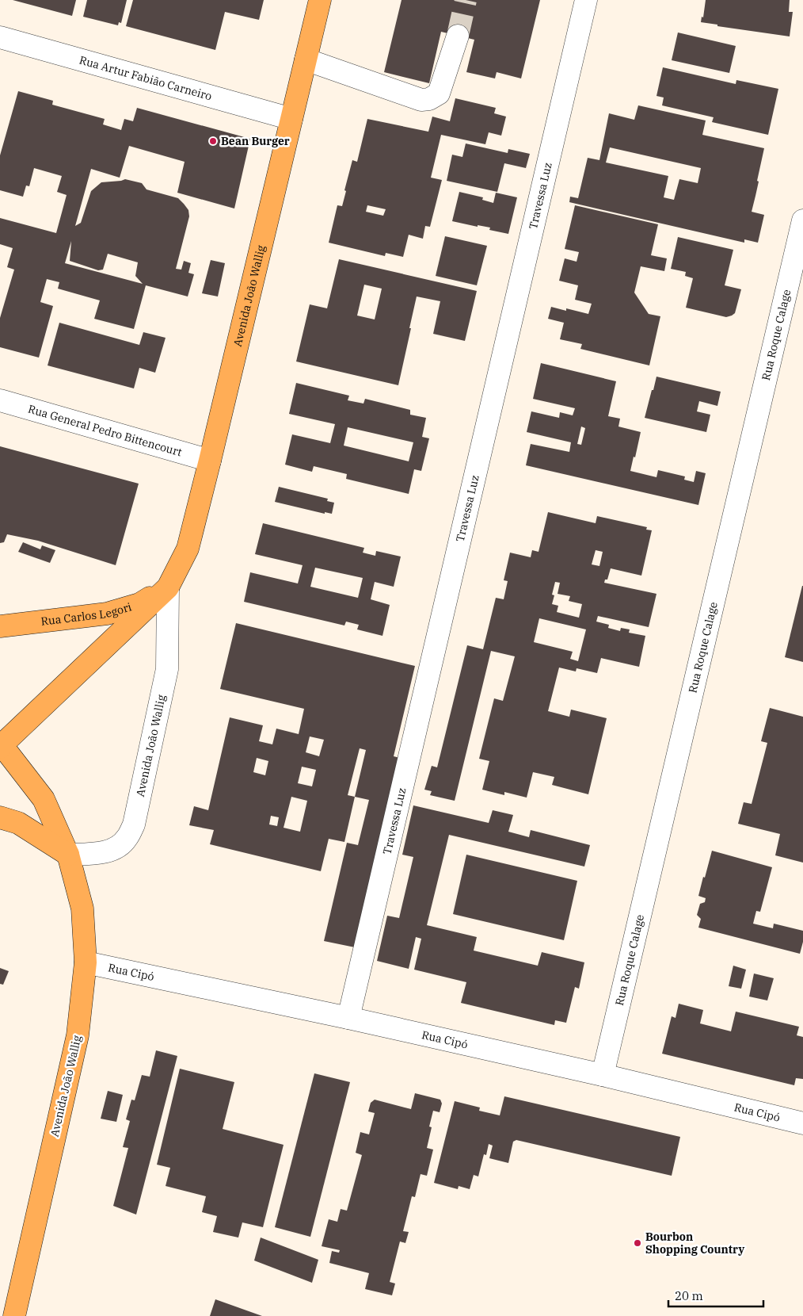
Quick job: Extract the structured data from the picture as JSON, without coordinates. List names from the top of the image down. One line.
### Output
{"streets":{"main road":["Avenida João Wallig","Rua Carlos Legori"],"street":["Rua Artur Fabião Carneiro","Travessa Luz","Rua Roque Calage","Rua General Pedro Bittencourt","Rua Cipó"]},"crossings":[["Rua Artur Fabião Carneiro","Avenida João Wallig"],["Travessa Luz","Rua Cipó"],["Avenida João Wallig","Rua General Pedro Bittencourt"],["Avenida João Wallig","Rua Carlos Legori"],["Avenida João Wallig","Rua Cipó"],["Rua Roque Calage","Rua Cipó"]],"places":["Bean Burger","Bourbon Shopping Country"],"scale_bar":"20 m"}
